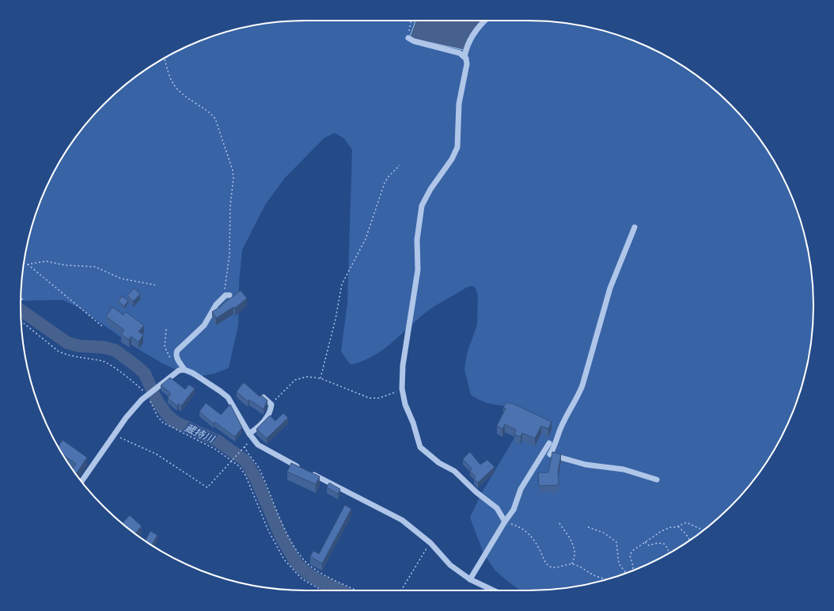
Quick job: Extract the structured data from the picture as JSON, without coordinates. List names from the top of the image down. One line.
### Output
{"water":["蔵持川"]}
